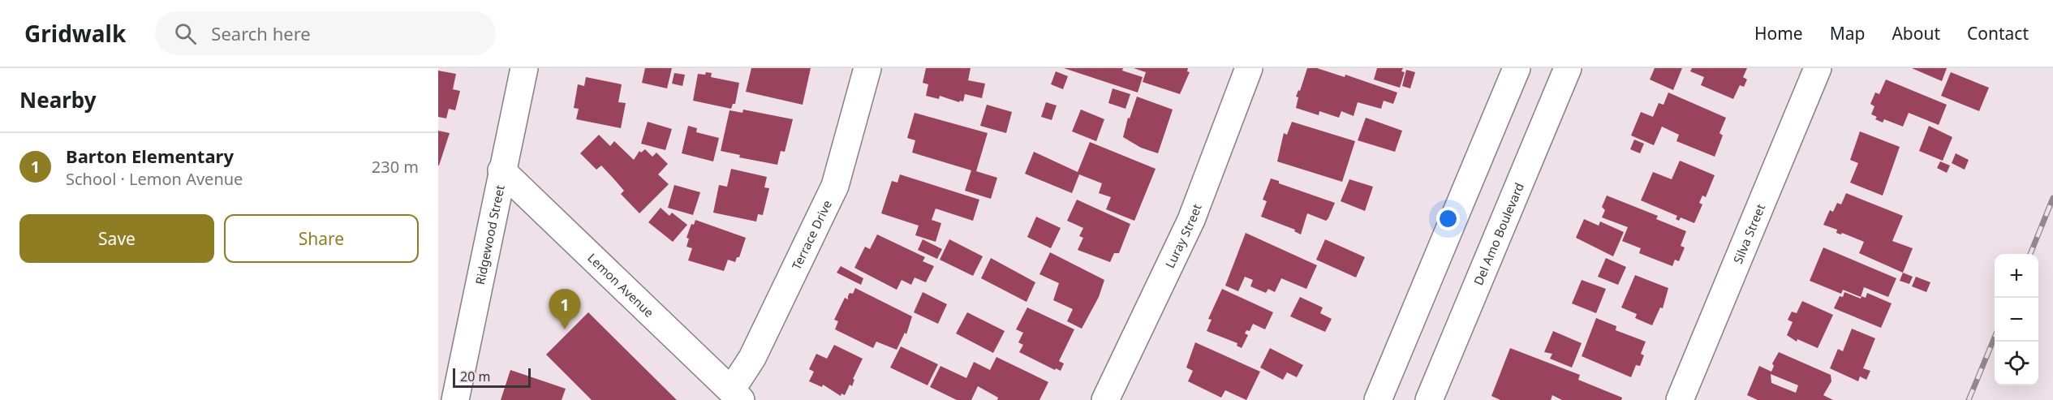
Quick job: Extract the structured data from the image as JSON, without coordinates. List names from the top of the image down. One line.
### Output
{"streets":{"street":["Ridgewood Street","Silva Street","Terrace Drive","Del Amo Boulevard","Luray Street","Lemon Avenue"]},"crossings":[["Ridgewood Street","Lemon Avenue"],["Terrace Drive","Lemon Avenue"]],"scale_bar":"20 m","page":{"header":"Gridwalk","search":"Search here","nav":["Home","Map","About","Contact"],"heading":"Nearby","list":[{"mark":"1","name":"Barton Elementary","note":"School · Lemon Avenue","value":"230 m"}],"buttons":["Save","Share"],"map_buttons":["+","−"],"pins":"1","scale":"20 m"}}
